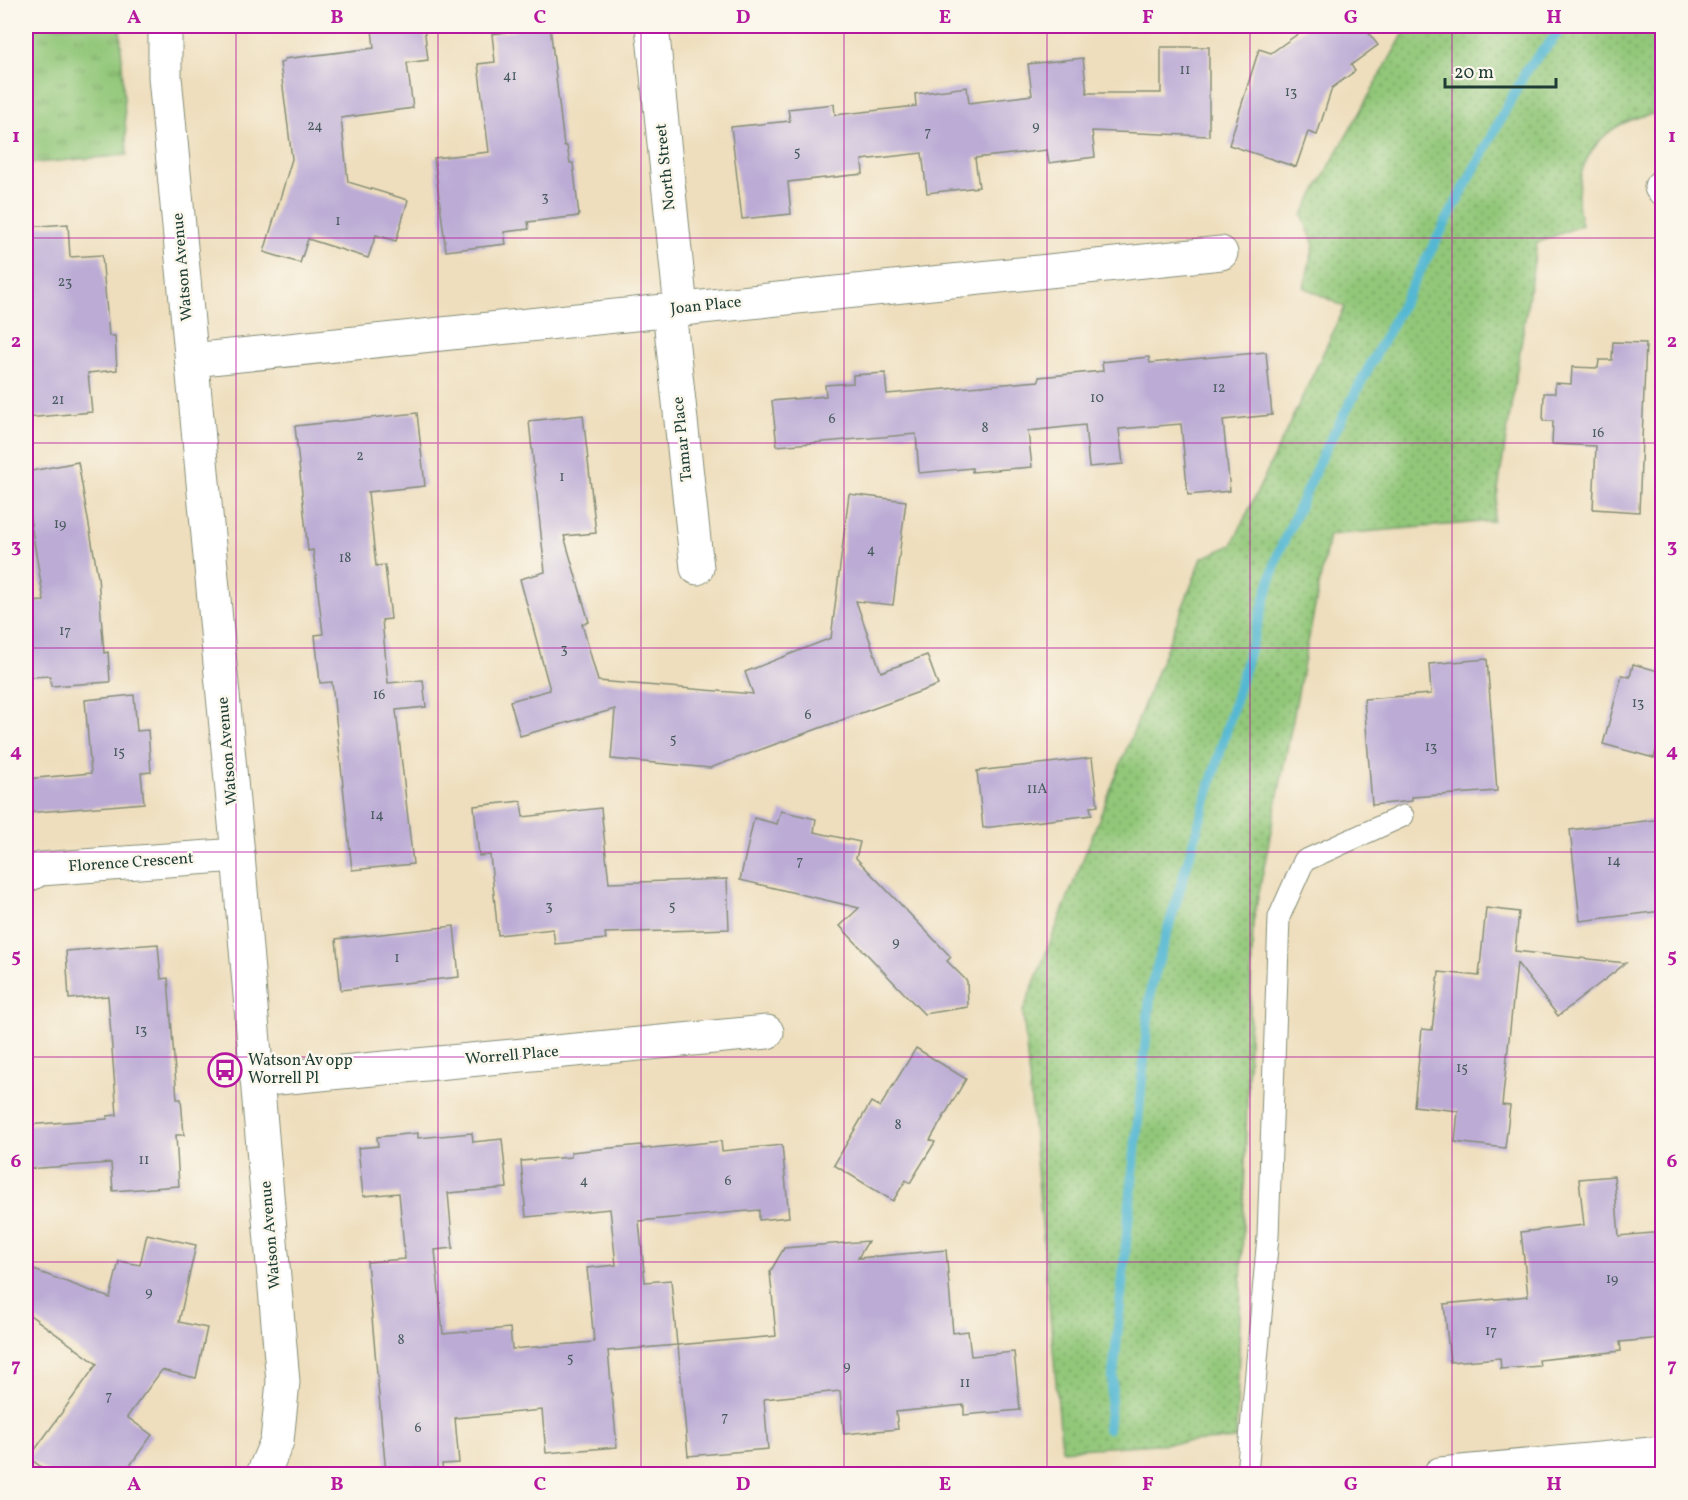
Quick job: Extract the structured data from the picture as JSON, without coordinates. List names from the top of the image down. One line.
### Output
{"streets":{"street":["North Street","Watson Avenue","Joan Place","Tamar Place","Florence Crescent","Worrell Place"]},"crossings":[["North Street","Joan Place"],["North Street","Tamar Place"],["Watson Avenue","Joan Place"],["Watson Avenue","Florence Crescent"],["Watson Avenue","Worrell Place"],["Joan Place","Tamar Place"]],"places":{"bus stop":["Watson Av opp Worrell Pl"]},"house_numbers":["11","41","13","24","9","7","5","3","1","23","12","10","21","6","8","16","2","1","19","4","18","17","3","16","13","6","5","13","15","11A","14","7","14","3","5","9","1","13","15","8","11","4","6","19","9","17","8","5","9","11","7","7","6"],"scale_bar":"20 m","grid":{"columns":["A","B","C","D","E","F","G","H"],"rows":["1","2","3","4","5","6","7"]}}
